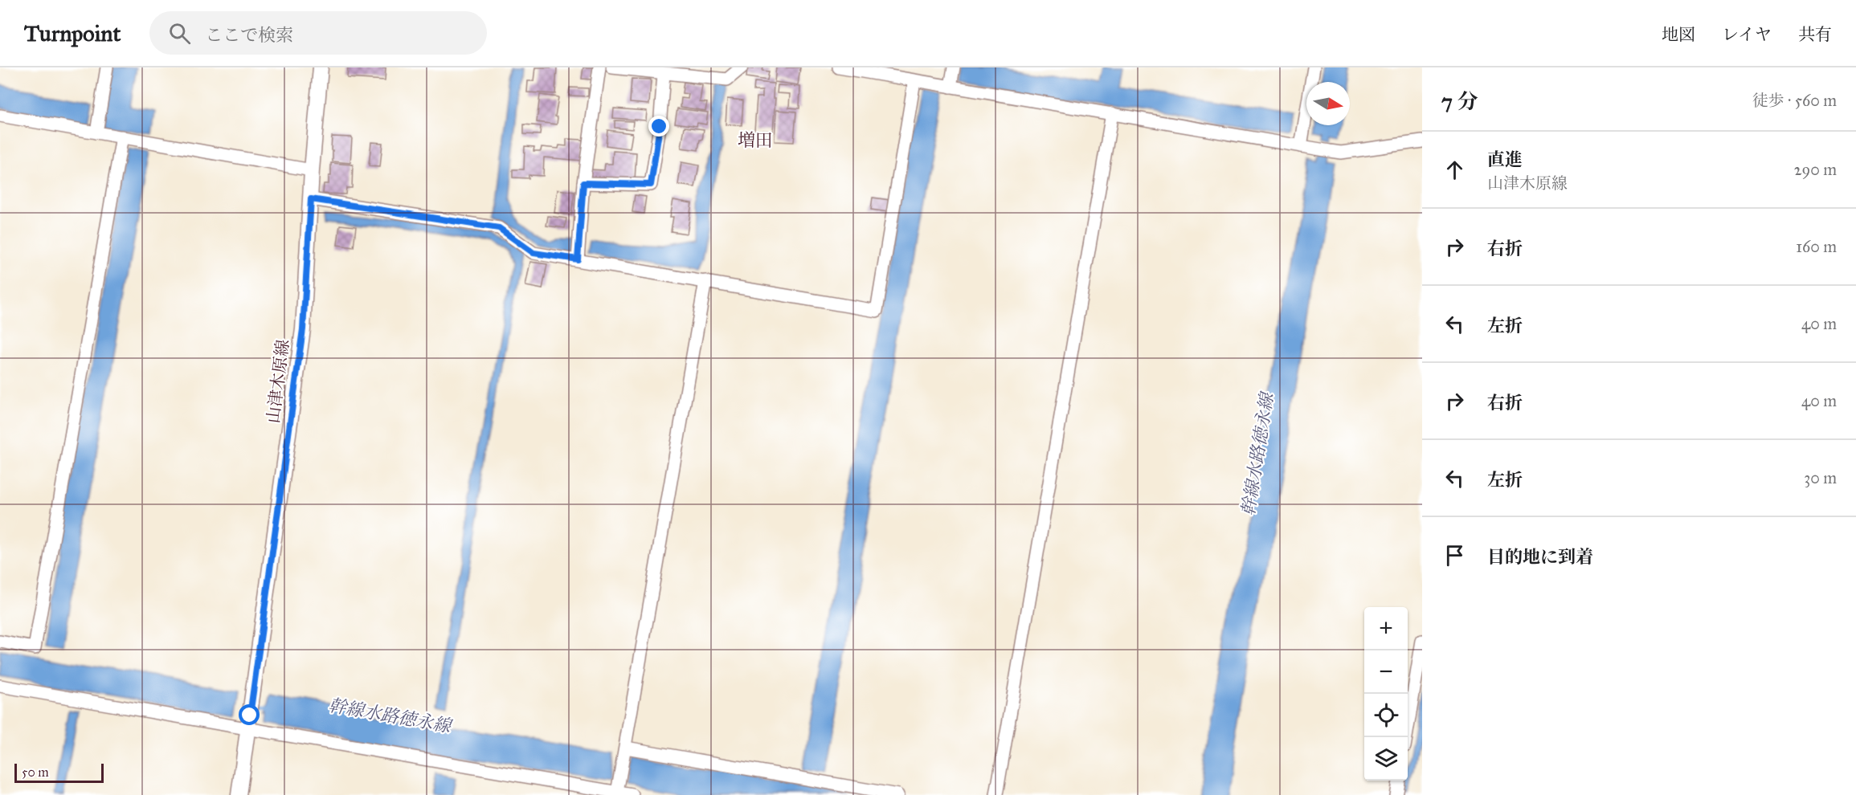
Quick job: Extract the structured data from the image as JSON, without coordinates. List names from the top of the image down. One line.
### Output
{"streets":{"street":["山津木原線"]},"districts":["増田"],"water":["幹線水路徳永線"],"scale_bar":"50 m","north":"right","page":{"header":"Turnpoint","search":"ここで検索","nav":["地図","レイヤ","共有"],"heading":["7 分","徒歩 · 560 m"],"list":[["直進","山津木原線","290 m"],["右折","160 m"],["左折","40 m"],["右折","40 m"],["左折","30 m"],"目的地に到着"],"map_buttons":["+","−"],"scale":"50 m"}}
